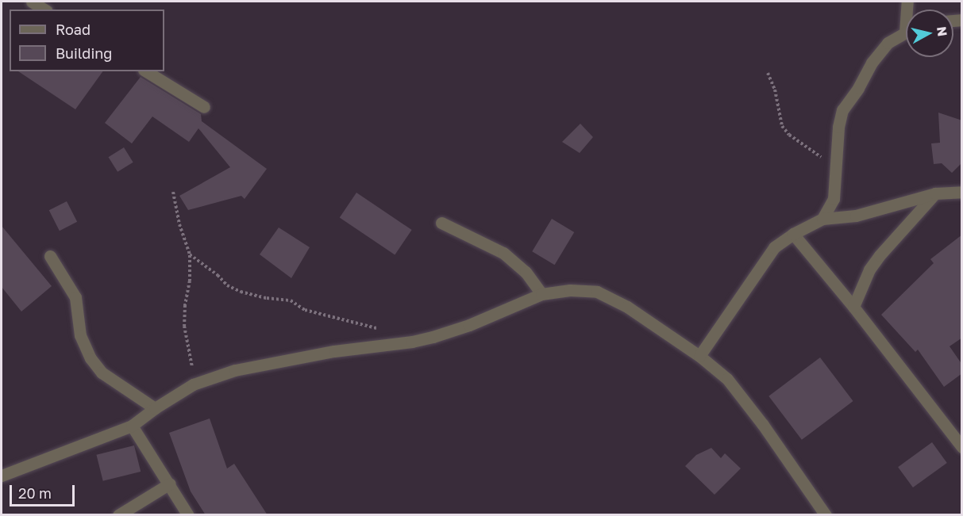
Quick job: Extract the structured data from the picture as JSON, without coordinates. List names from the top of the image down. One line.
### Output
{"legend":["Road","Building"],"scale_bar":"20 m","north":"right"}
